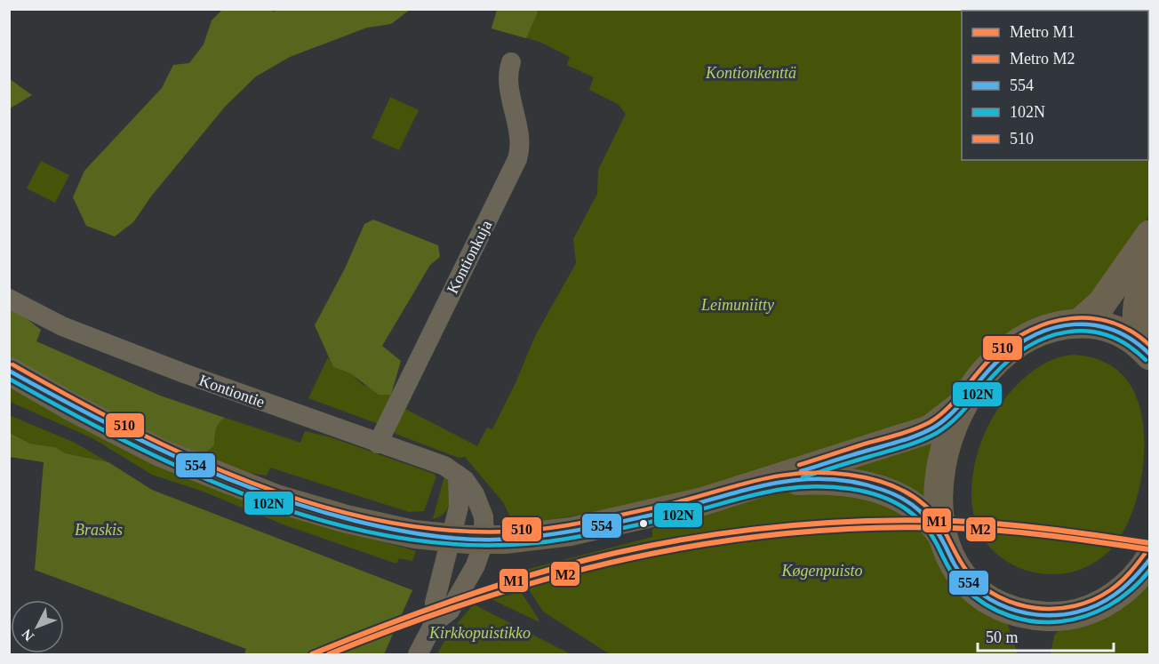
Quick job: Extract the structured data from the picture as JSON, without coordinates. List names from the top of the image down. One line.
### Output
{"streets":{"street":["Kontionkuja","Kontiontie"]},"crossings":[["Kontionkuja","Kontiontie"]],"parks":["Kontionkenttä","Leimuniitty","Braskis","Køgenpuisto","Kirkkopuistikko"],"lines":["transit line 510","transit line 554","transit line 102N","metro line M1","metro line M2"],"legend":["Metro M1","Metro M2","554","102N","510"],"scale_bar":"50 m","north":"bottom left"}
